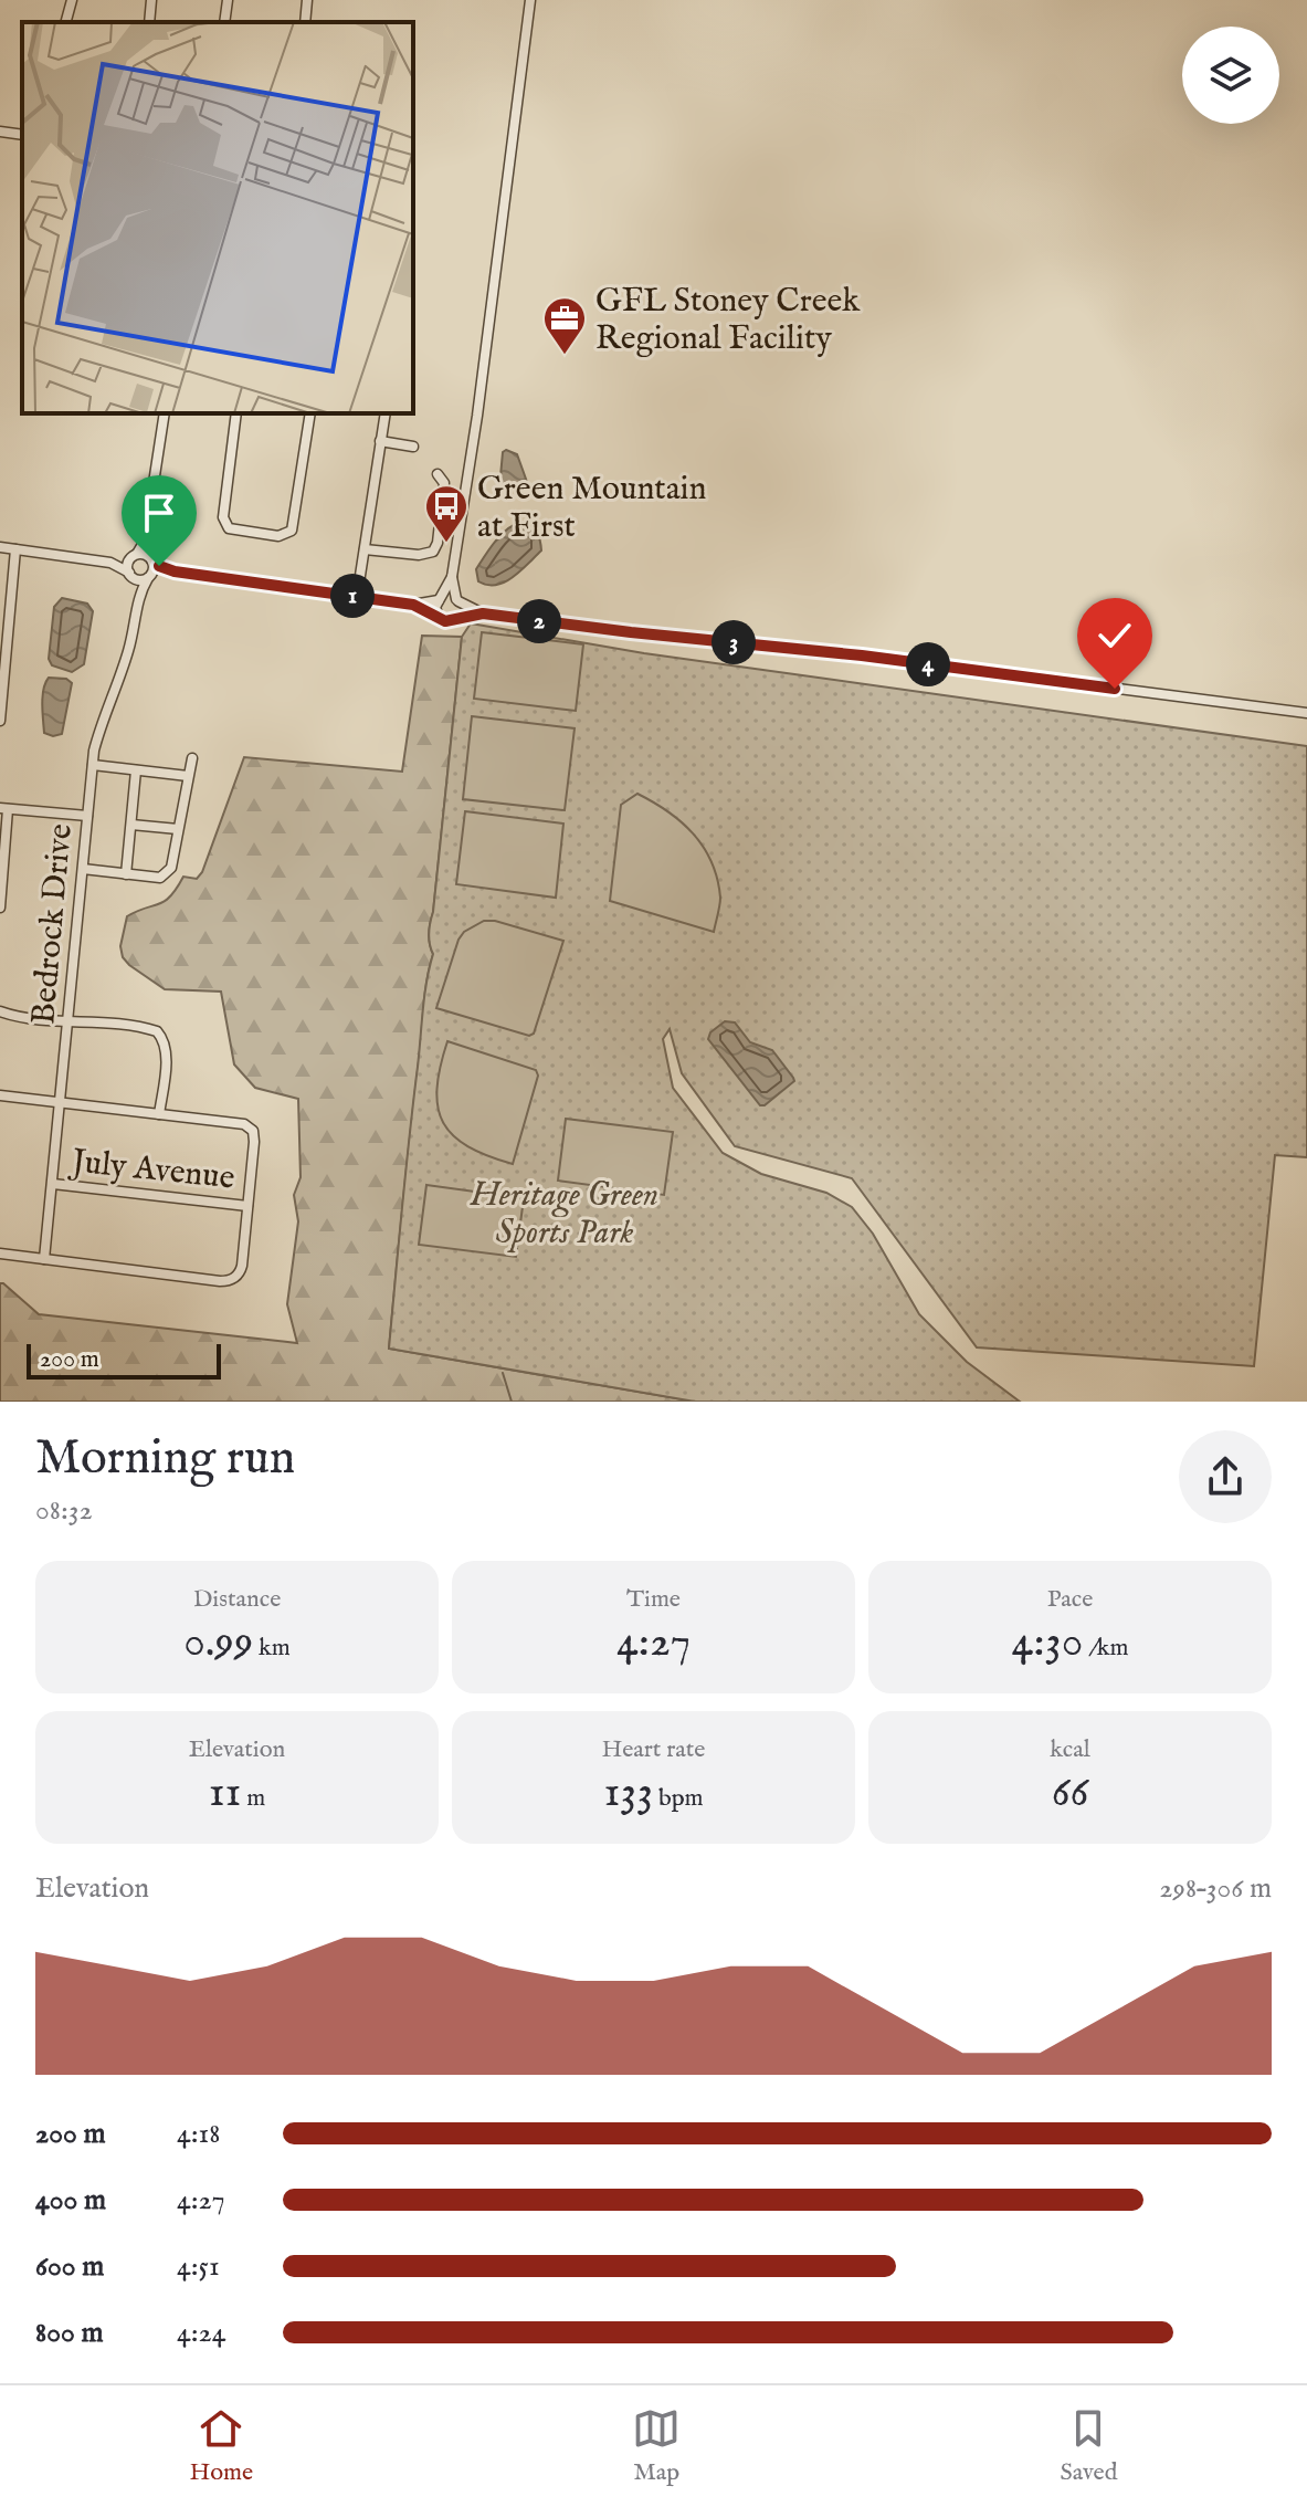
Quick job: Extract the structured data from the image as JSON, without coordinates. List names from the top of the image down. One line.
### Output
{"streets":{"street":["Bedrock Drive","July Avenue"]},"crossings":[["Bedrock Drive","July Avenue"]],"parks":["Heritage Green Sports Park"],"places":{"office":["GFL Stoney Creek Regional Facility"],"bus stop":["Green Mountain at First"]},"scale_bar":"200 m","page":{"pins":["1","2","3","4"],"scale":"200 m","heading":["Morning run","08:32"],"stats":[["Distance","0.99 km"],["Time","4:27"],["Pace","4:30 /km"],["Elevation","11 m"],["Heart rate","133 bpm"],["kcal","66"]],"chart":["Elevation","298–306 m"],"list":[{"name":"200 m","note":"4:18"},{"name":"400 m","note":"4:27"},{"name":"600 m","note":"4:51"},{"name":"800 m","note":"4:24"}],"tabs":["Home","Map","Saved"]}}
